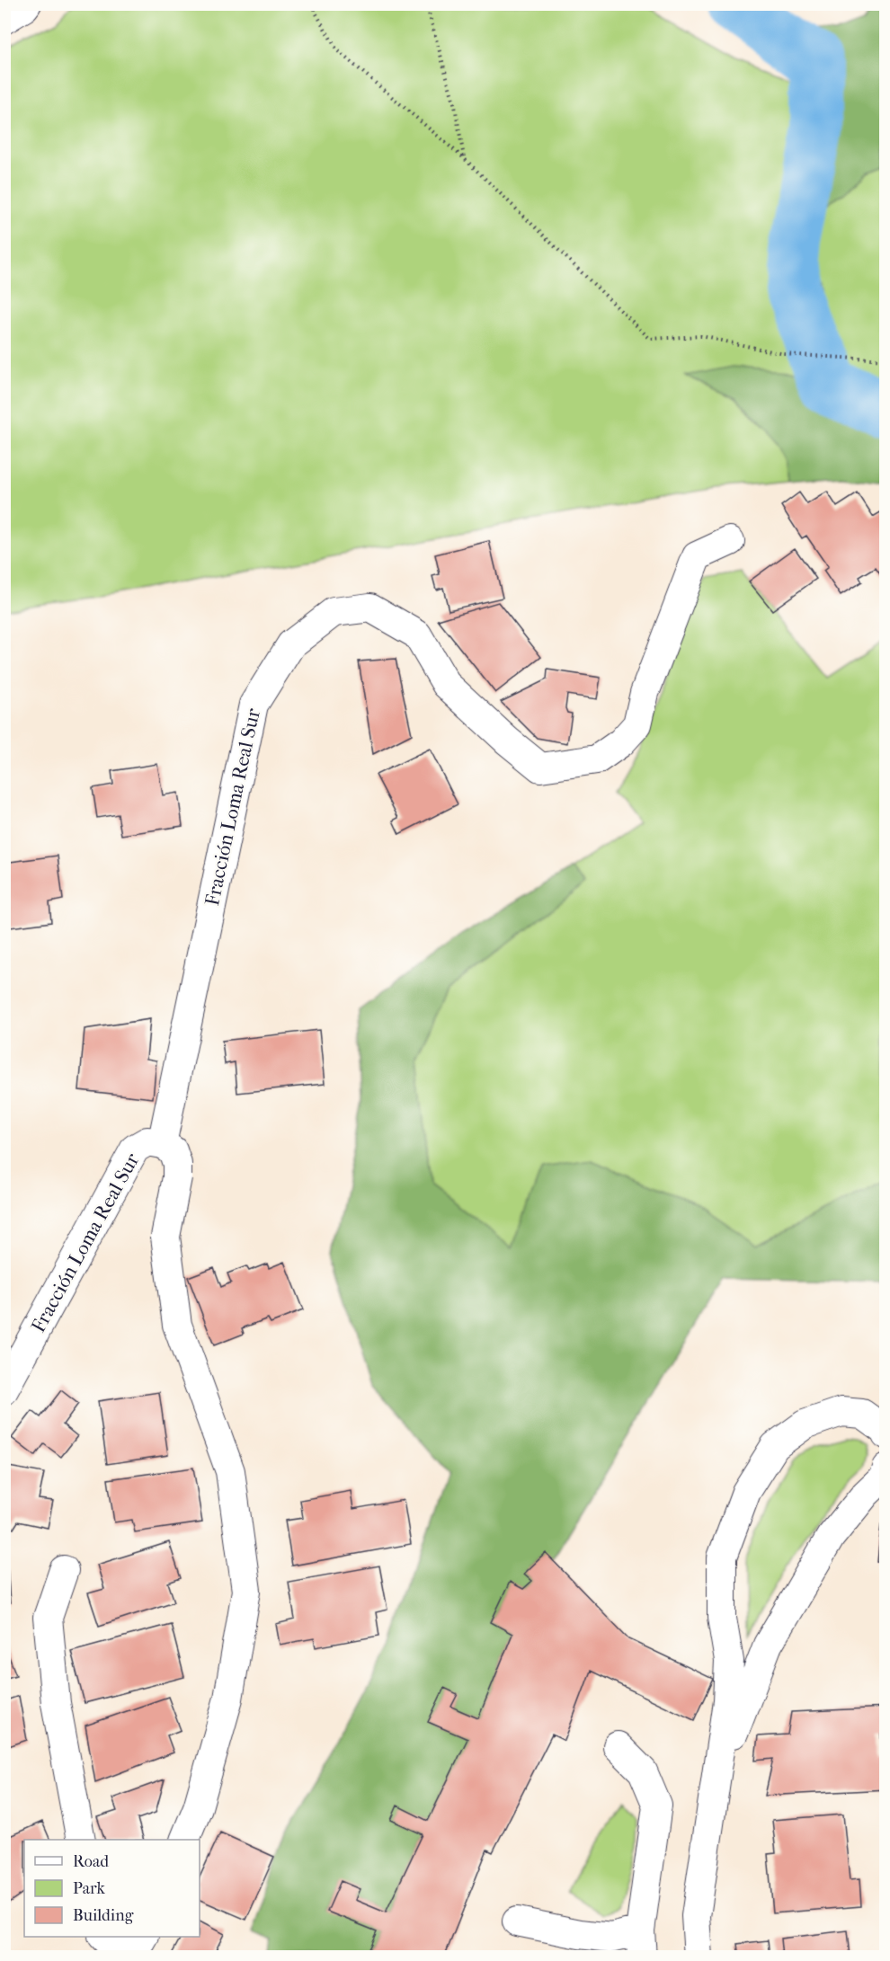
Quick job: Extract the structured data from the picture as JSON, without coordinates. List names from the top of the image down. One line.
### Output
{"streets":{"street":["Fracción Loma Real Sur"]},"legend":["Road","Park","Building"]}
